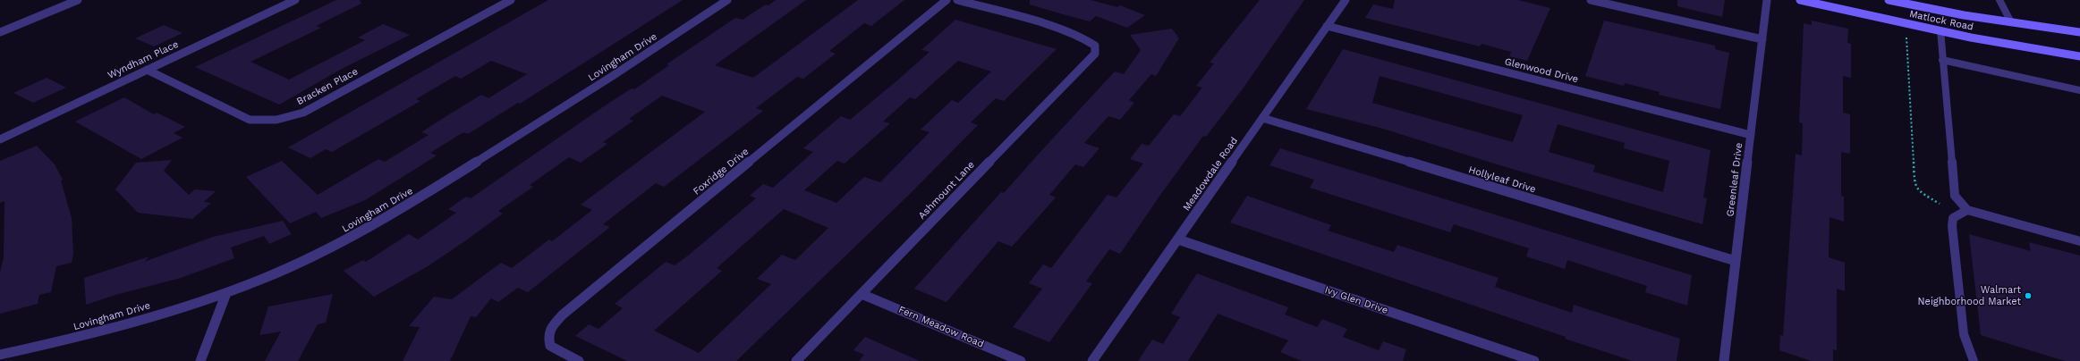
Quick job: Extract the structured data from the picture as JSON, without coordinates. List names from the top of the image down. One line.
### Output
{"streets":{"main road":["Matlock Road"],"street":["Lovingham Drive","Wyndham Place","Glenwood Drive","Bracken Place","Foxridge Drive","Meadowdale Road","Hollyleaf Drive","Greenleaf Drive","Ashmount Lane","Ivy Glen Drive","Fern Meadow Road"]},"crossings":[["Wyndham Place","Bracken Place"],["Glenwood Drive","Meadowdale Road"],["Glenwood Drive","Greenleaf Drive"],["Meadowdale Road","Hollyleaf Drive"],["Meadowdale Road","Ivy Glen Drive"],["Hollyleaf Drive","Greenleaf Drive"],["Ashmount Lane","Fern Meadow Road"]],"places":["Walmart Neighborhood Market"]}
